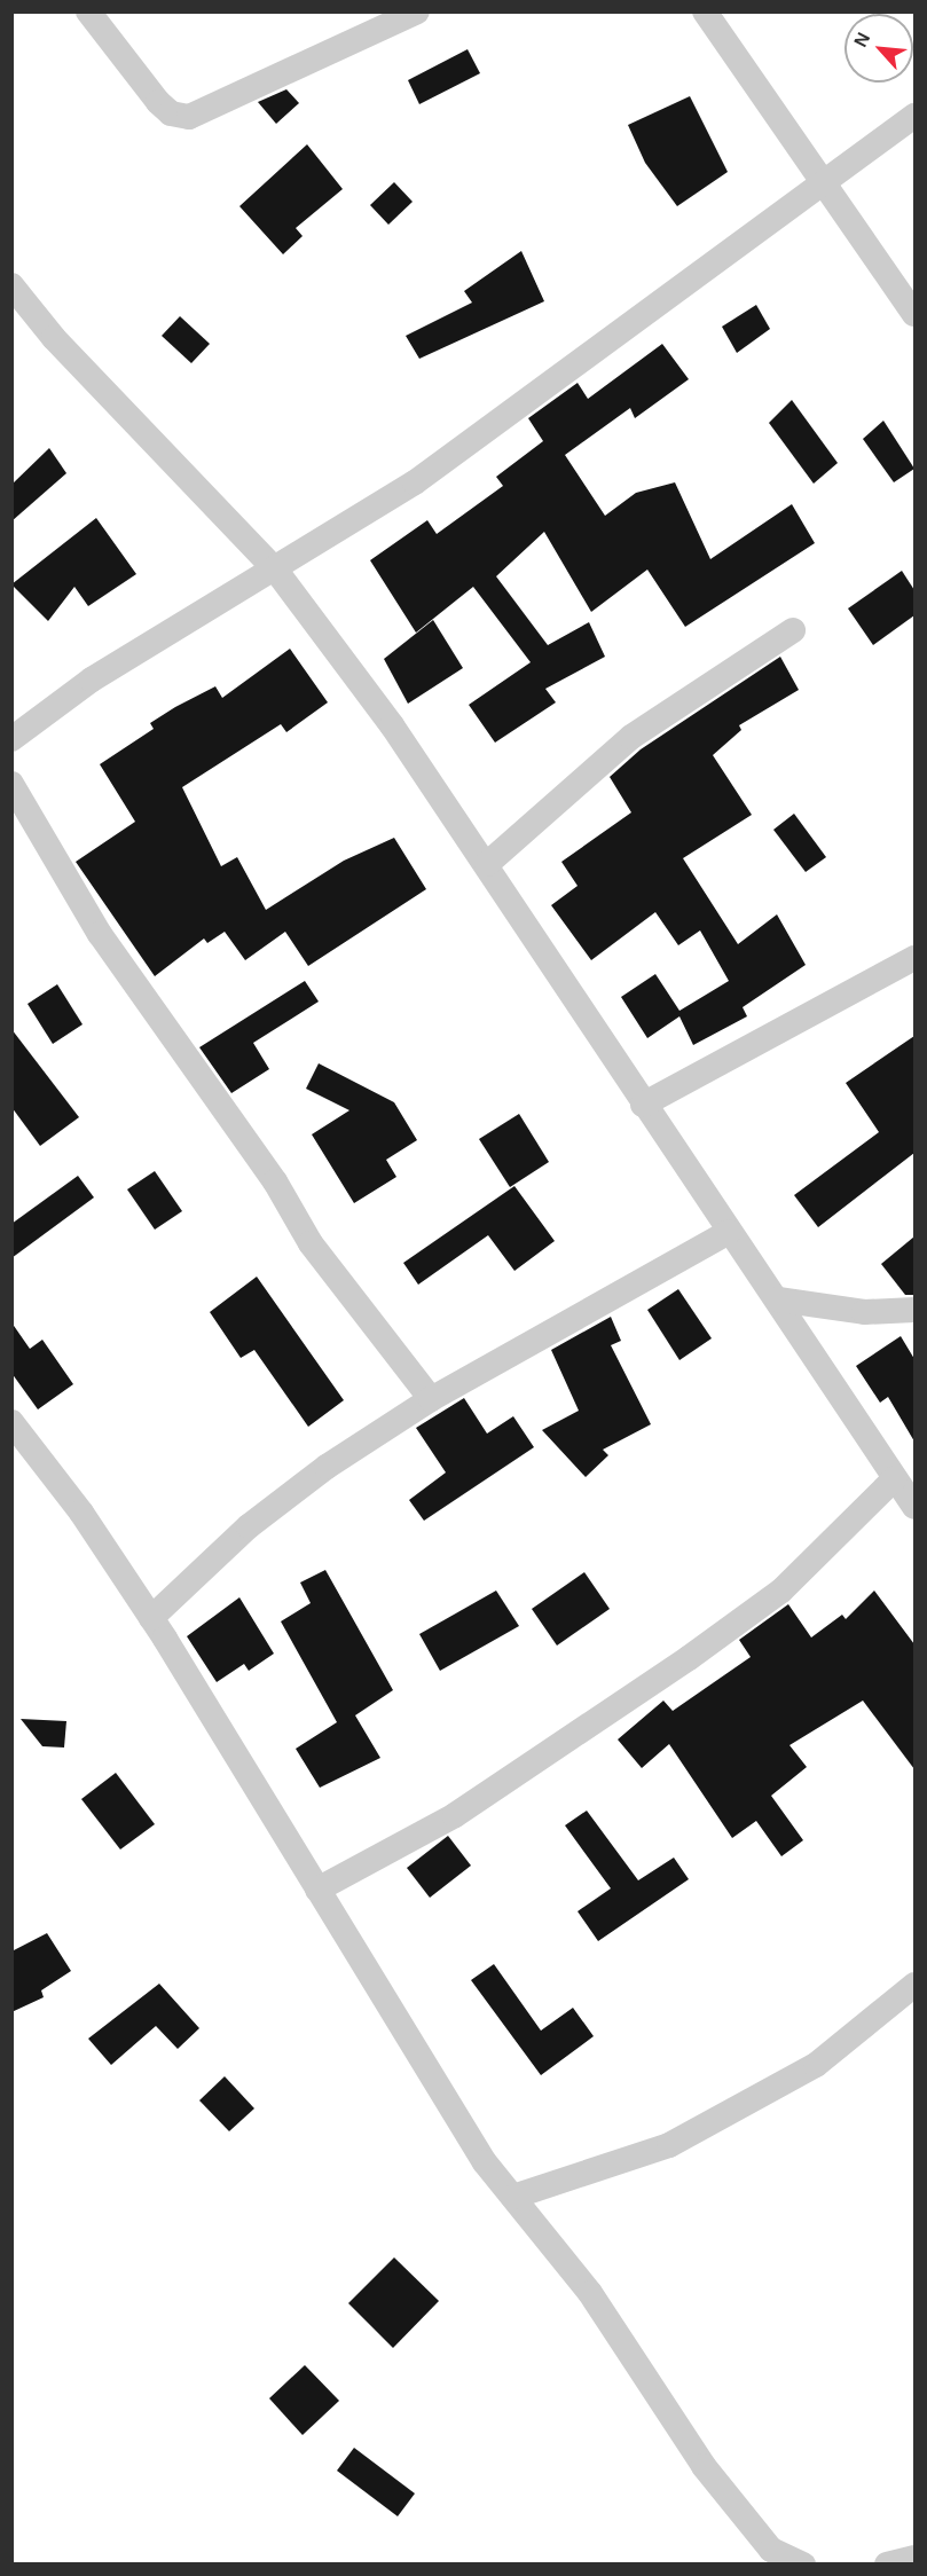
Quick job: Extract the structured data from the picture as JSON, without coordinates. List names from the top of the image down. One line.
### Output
{"north":"top left"}
